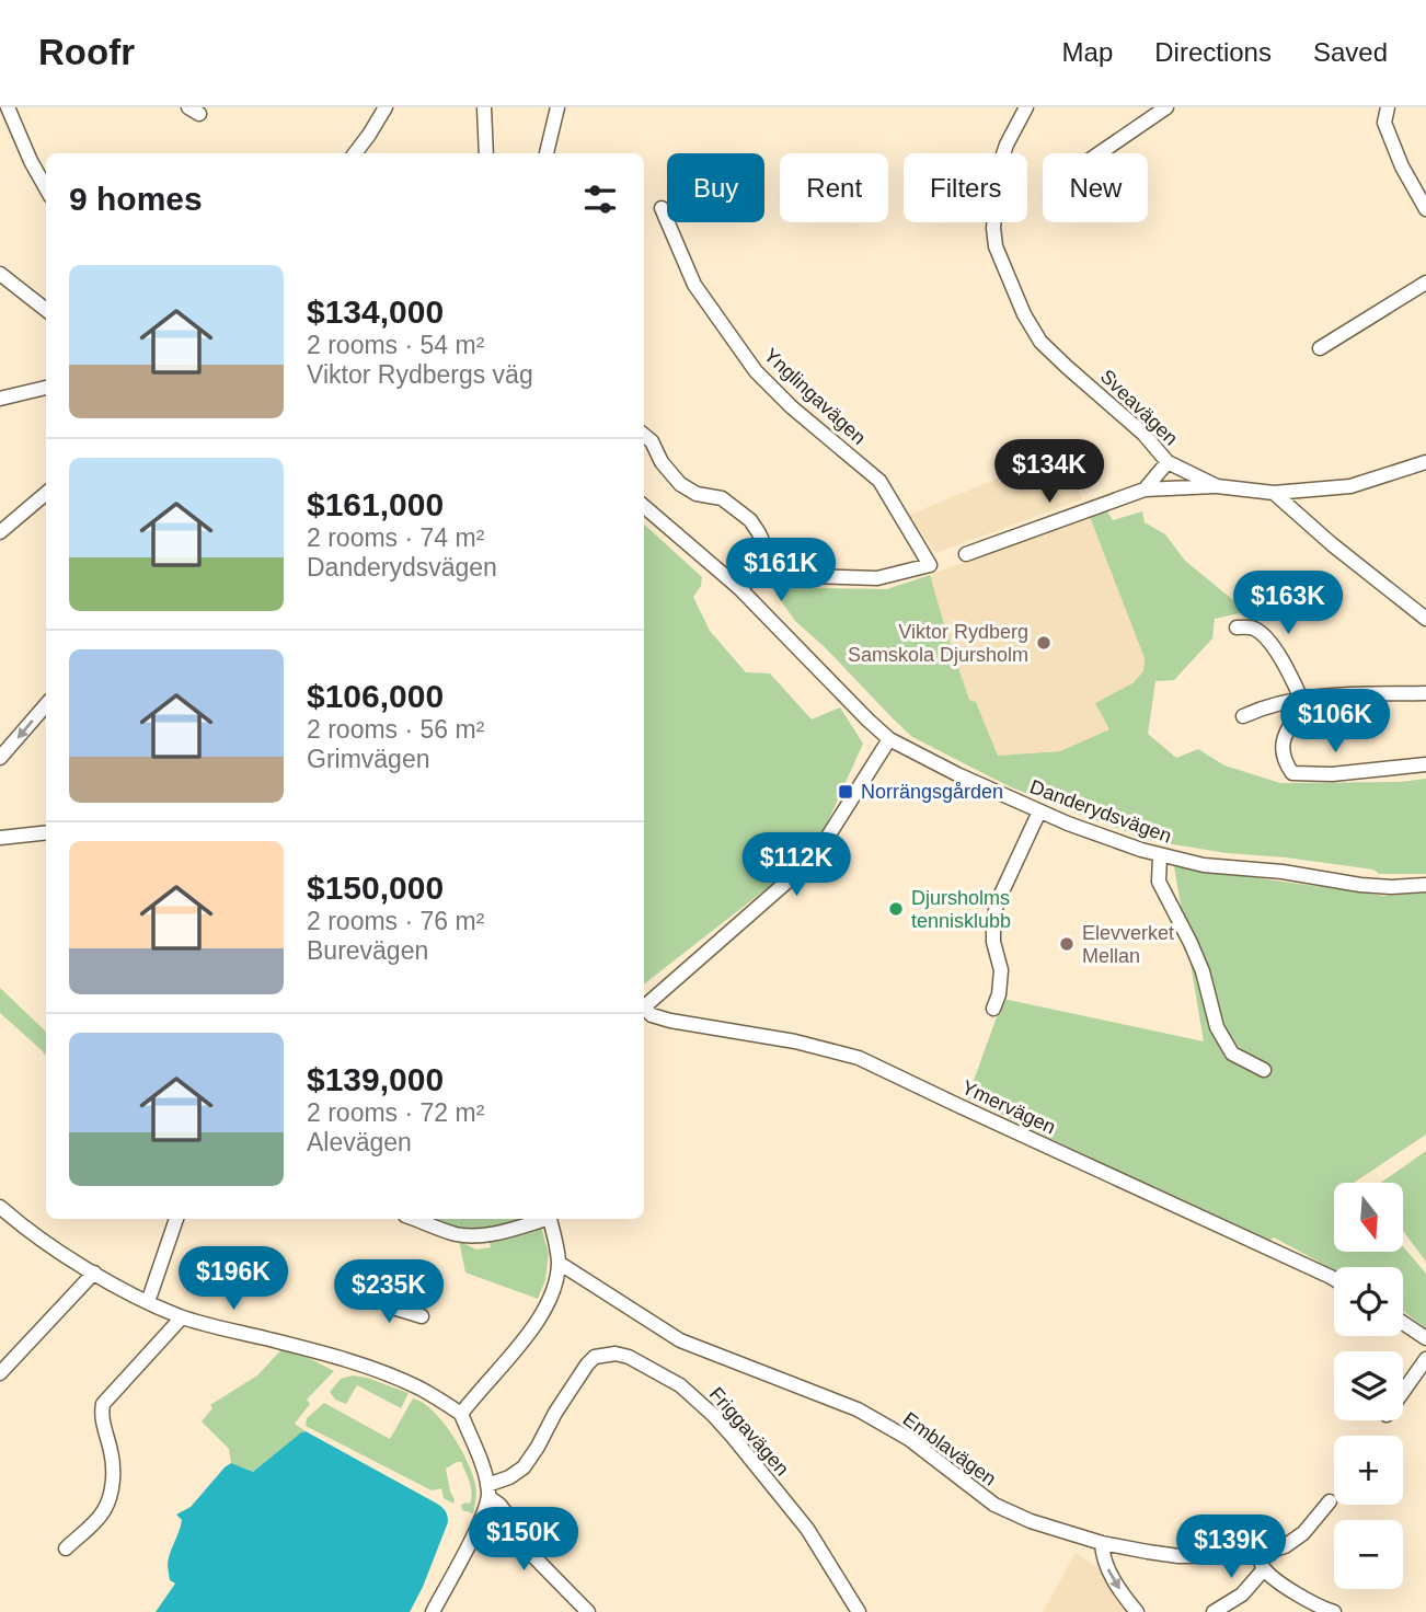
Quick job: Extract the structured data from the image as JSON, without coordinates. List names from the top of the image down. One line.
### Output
{"streets":{"street":["Ynglingavägen","Sveavägen","Danderydsvägen","Ymervägen","Friggavägen","Emblavägen"]},"places":{"other":["Viktor Rydberg Samskola Djursholm","Djursholms tennisklubb","Elevverket Mellan"],"transit":["Norrängsgården"]},"north":"bottom","page":{"header":"Roofr","nav":["Map","Directions","Saved"],"chip":["Buy","Rent","Filters","New"],"heading":"9 homes","list":[{"name":"$134,000","note":"2 rooms · 54 m² · Viktor Rydbergs väg"},{"name":"$161,000","note":"2 rooms · 74 m² · Danderydsvägen"},{"name":"$106,000","note":"2 rooms · 56 m² · Grimvägen"},{"name":"$150,000","note":"2 rooms · 76 m² · Burevägen"},{"name":"$139,000","note":"2 rooms · 72 m² · Alevägen"}],"price":["$134K","$161K","$163K","$106K","$112K","$196K","$235K","$150K","$139K"],"map_buttons":["+","−"]}}
